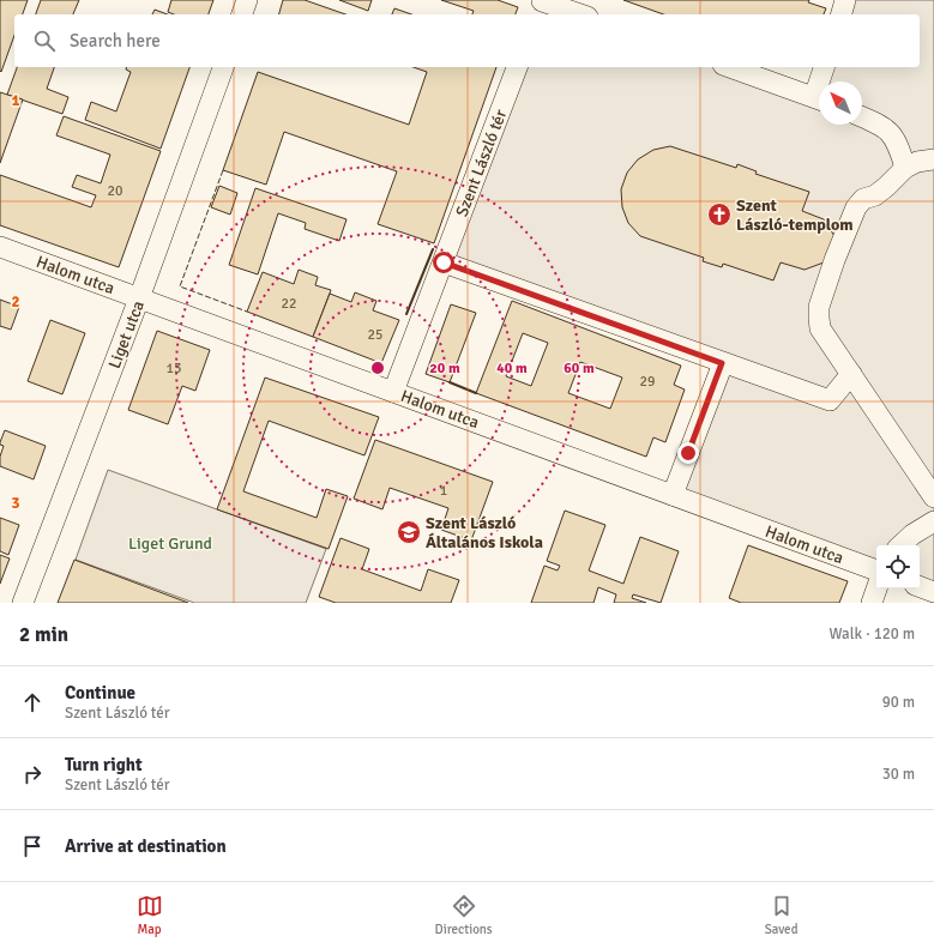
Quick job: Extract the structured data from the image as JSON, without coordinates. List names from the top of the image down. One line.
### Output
{"streets":{"street":["Szent László tér","Halom utca","Liget utca"]},"crossings":[["Szent László tér","Halom utca"],["Halom utca","Liget utca"]],"parks":["Liget Grund"],"places":{"church":["Szent László-templom"],"school or university":["Szent László Általános Iskola"]},"house_numbers":["20","22","25","13","29","1"],"north":"top left","page":{"search":"Search here","heading":["2 min","Walk · 120 m"],"list":[["Continue","Szent László tér","90 m"],["Turn right","Szent László tér","30 m"],"Arrive at destination"],"nav":["Map","Directions","Saved"]},"grid":{"rows":["1","2","3"]},"rings":["20 m","40 m","60 m"]}
